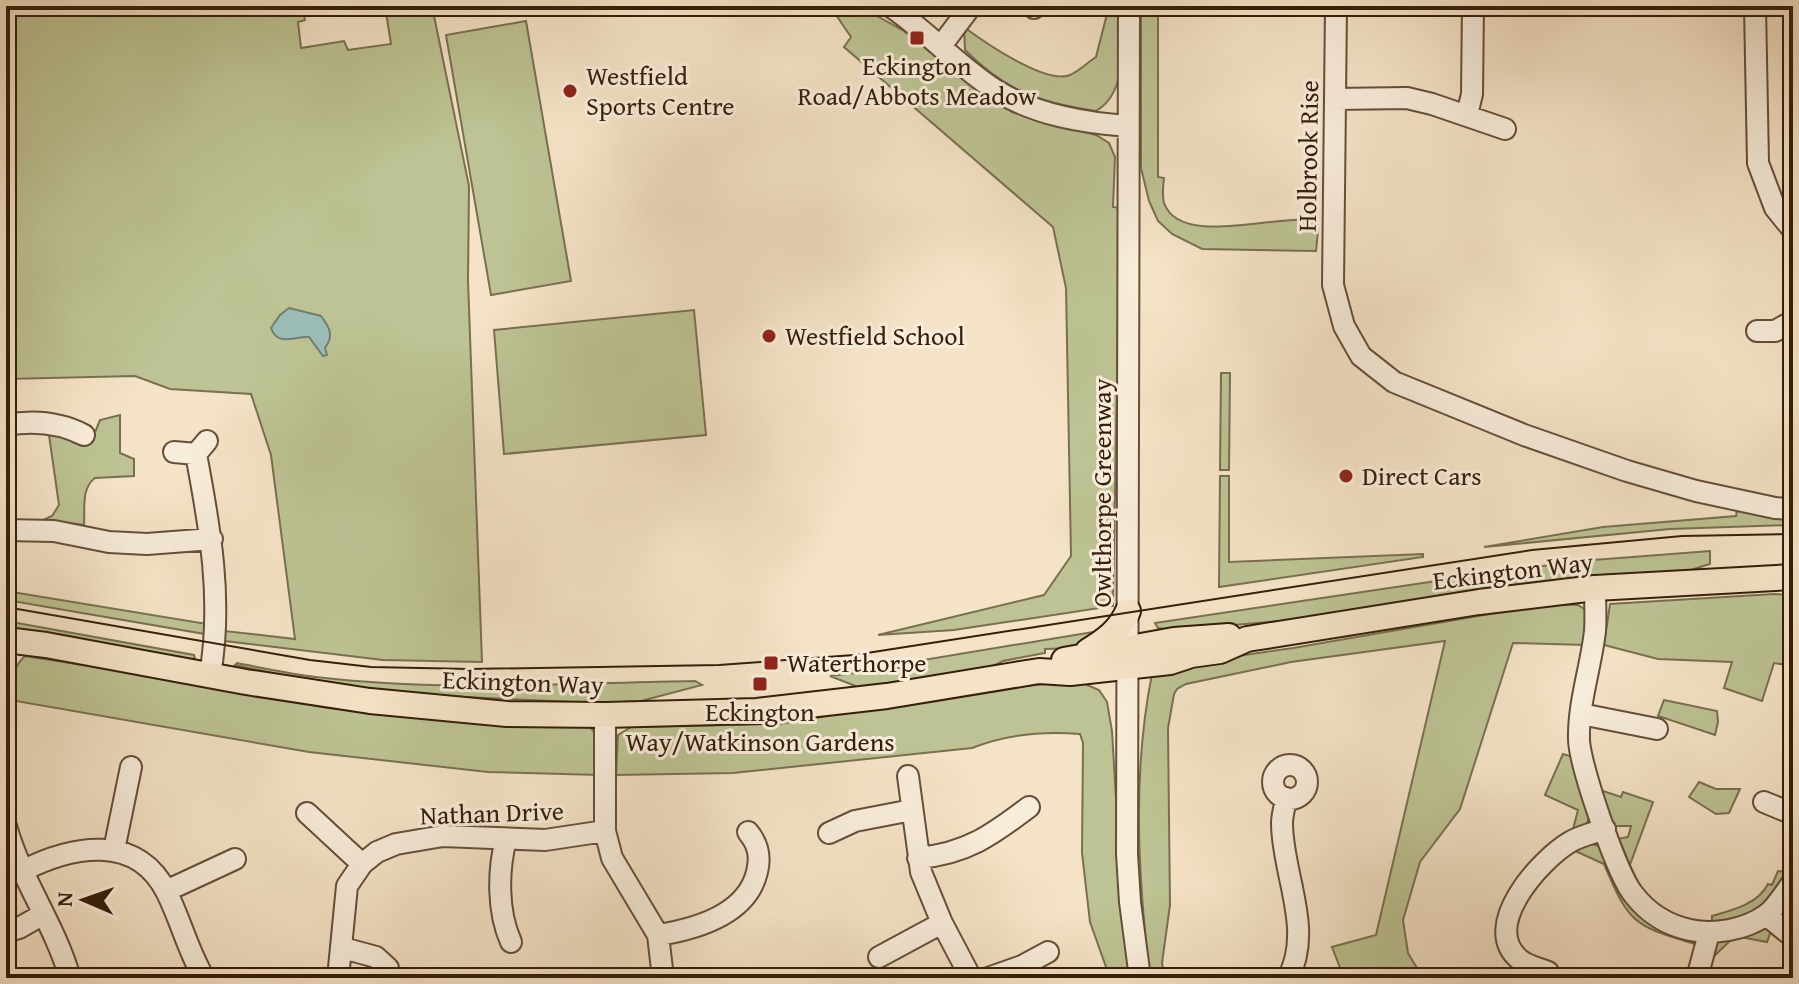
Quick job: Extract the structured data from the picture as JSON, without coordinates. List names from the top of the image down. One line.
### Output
{"streets":{"main road":["Eckington Way"],"street":["Holbrook Rise","Owlthorpe Greenway","Nathan Drive"]},"crossings":[["Owlthorpe Greenway","Eckington Way"]],"places":{"transit":["Eckington Road/Abbots Meadow","Waterthorpe","Eckington Way/Watkinson Gardens"],"other":["Westfield Sports Centre","Westfield School","Direct Cars"]},"north":"left"}
